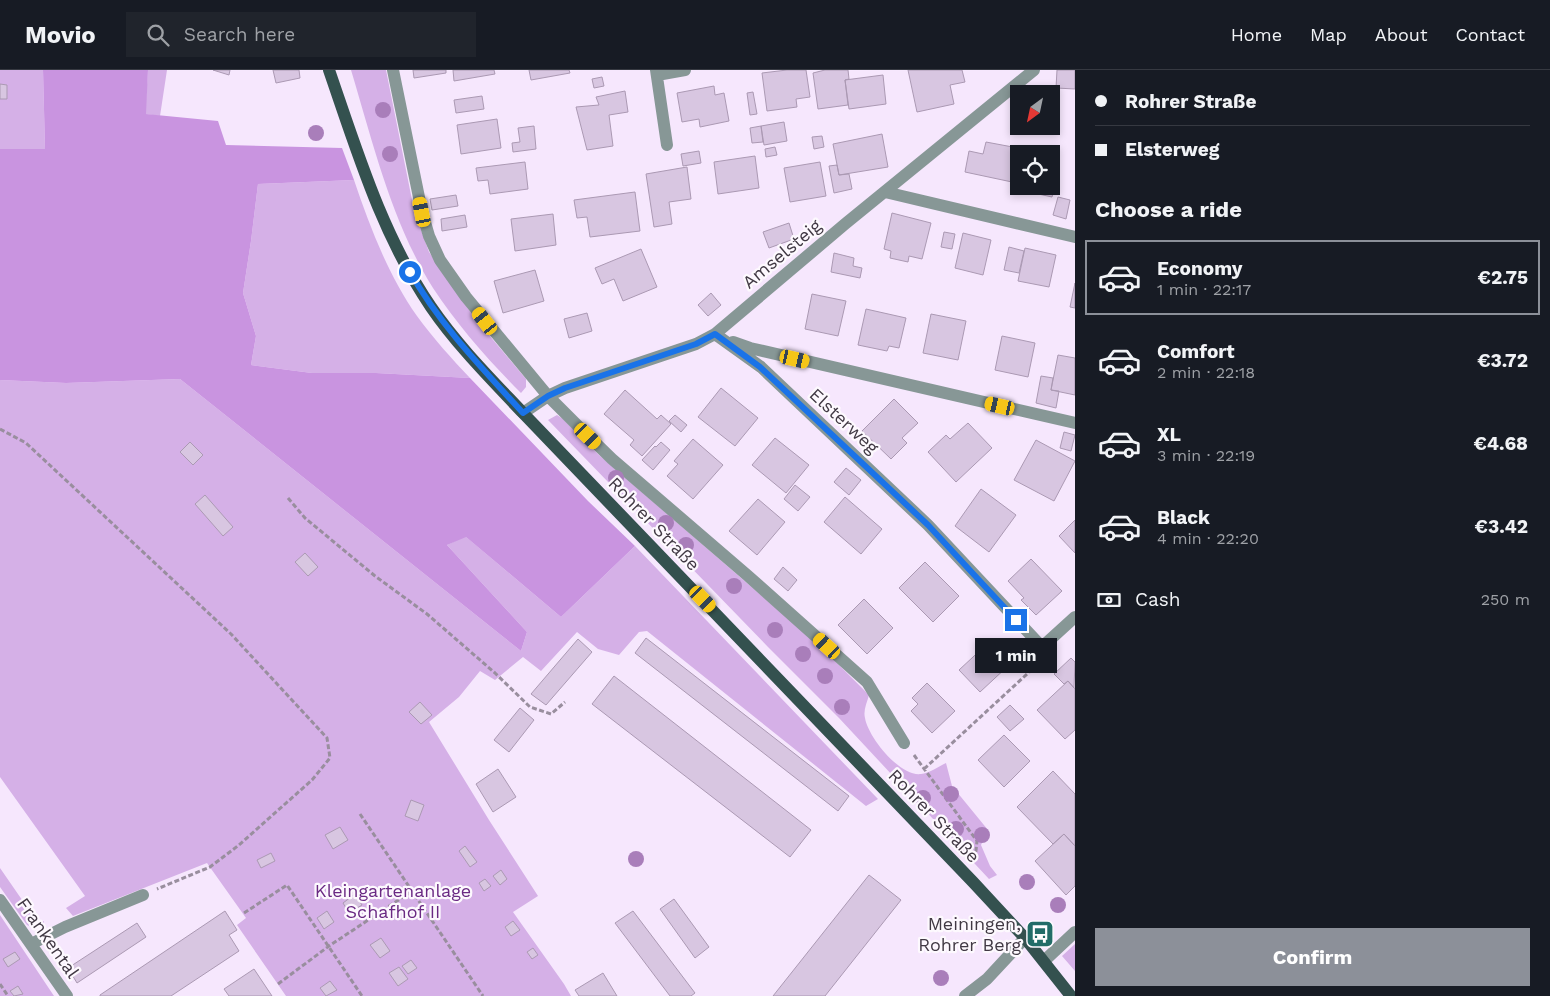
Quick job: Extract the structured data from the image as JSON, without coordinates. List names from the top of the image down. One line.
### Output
{"streets":{"main road":["Rohrer Straße"],"street":["Amselsteig","Elsterweg","Frankental"]},"crossings":[["Amselsteig","Elsterweg"],["Amselsteig","Rohrer Straße"]],"parks":["Kleingartenanlage Schafhof II"],"places":{"bus stop":["Meiningen, Rohrer Berg"]},"north":"bottom left","page":{"header":"Movio","search":"Search here","nav":["Home","Map","About","Contact"],"banner":["Rohrer Straße","Elsterweg"],"heading":"Choose a ride","list":[{"name":"Economy","note":"1 min · 22:17","value":"€2.75"},{"name":"Comfort","note":"2 min · 22:18","value":"€3.72"},{"name":"XL","note":"3 min · 22:19","value":"€4.68"},{"name":"Black","note":"4 min · 22:20","value":"€3.42"}],"pay":["Cash","250 m"],"bubble":"1 min","buttons":"Confirm"}}
